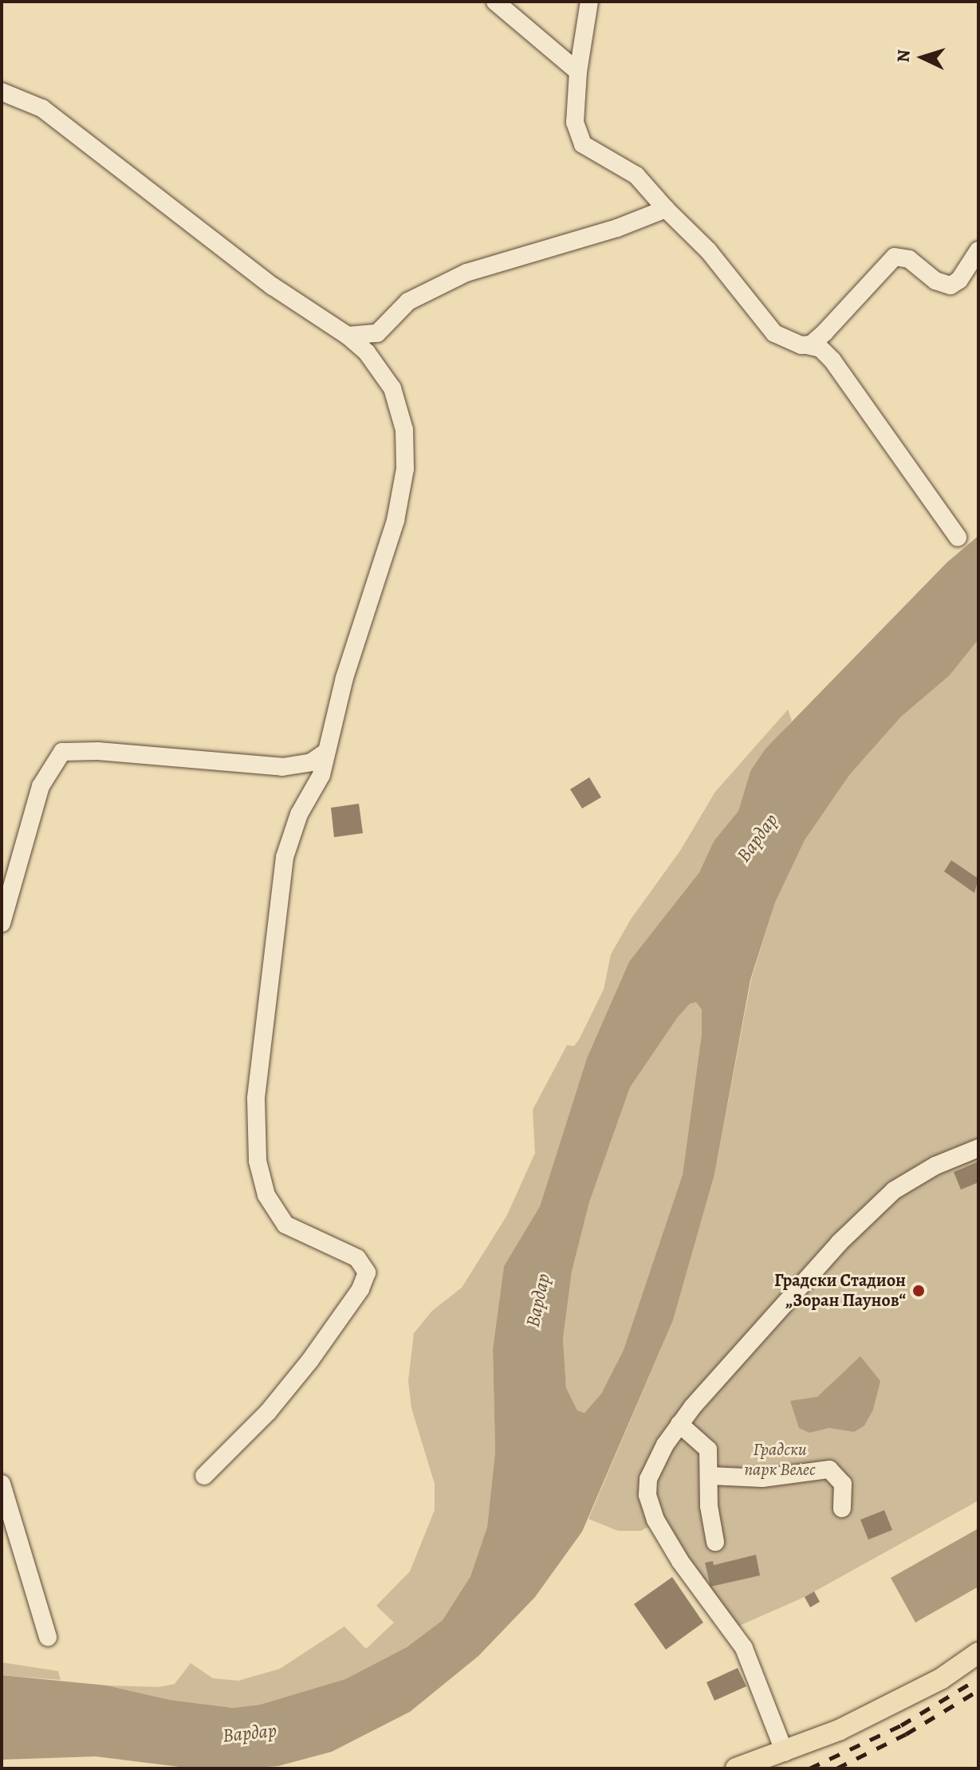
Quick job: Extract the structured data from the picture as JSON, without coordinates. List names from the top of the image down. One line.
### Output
{"water":["Вардар"],"parks":["Градски парк Велес"],"places":["Градски Стадион „Зоран Паунов“"],"north":"left"}
